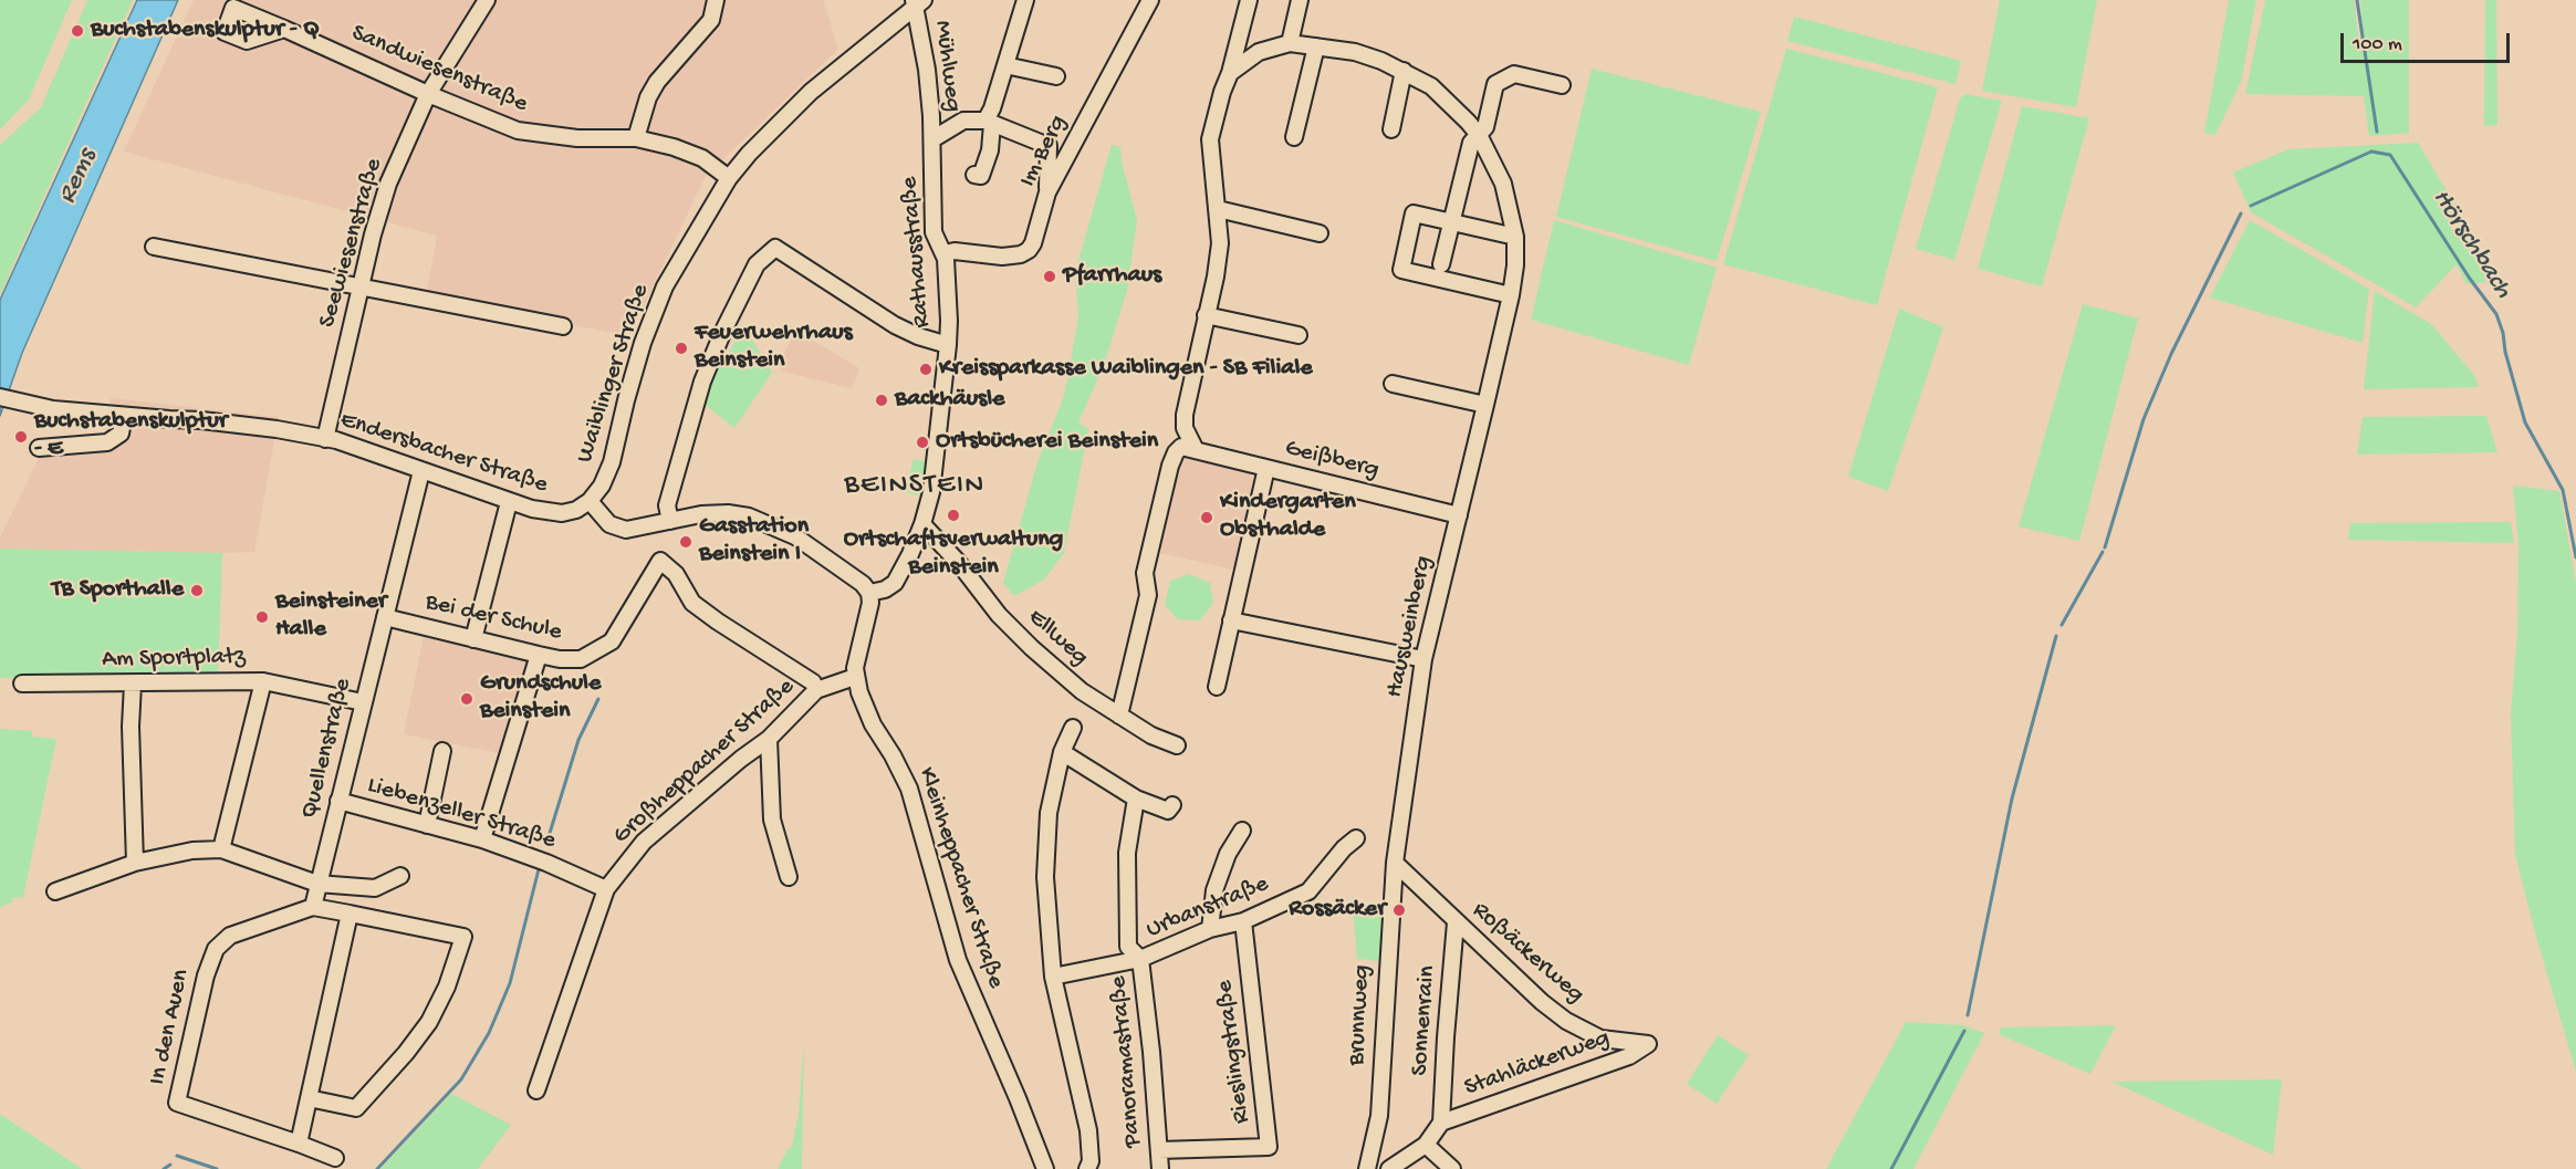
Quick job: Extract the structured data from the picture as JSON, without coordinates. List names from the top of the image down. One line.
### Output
{"streets":{"street":["Mühlweg","Sandwiesenstraße","Im Berg","Seewiesenstraße","Rathausstraße","Waiblinger Straße","Endersbacher Straße","Geißberg","Bei der Schule","Hausweinberg","Ellweg","Am Sportplatz","Quellenstraße","Großheppacher Straße","Liebenzeller Straße","Kleinheppacher Straße","Urbanstraße","Roßäckerweg","Brunnweg","Sonnenrain","In den Auen","Rieslingstraße","Panoramastraße","Stahläckerweg"]},"crossings":[["Mühlweg","Im Berg"],["Mühlweg","Rathausstraße"],["Mühlweg","Waiblinger Straße"],["Sandwiesenstraße","Seewiesenstraße"],["Sandwiesenstraße","Waiblinger Straße"],["Im Berg","Rathausstraße"],["Seewiesenstraße","Endersbacher Straße"],["Rathausstraße","Ellweg"],["Waiblinger Straße","Endersbacher Straße"],["Endersbacher Straße","Quellenstraße"],["Geißberg","Hausweinberg"],["Bei der Schule","Quellenstraße"],["Bei der Schule","Großheppacher Straße"],["Hausweinberg","Roßäckerweg"],["Hausweinberg","Brunnweg"],["Am Sportplatz","Quellenstraße"],["Quellenstraße","Liebenzeller Straße"],["Großheppacher Straße","Liebenzeller Straße"],["Großheppacher Straße","Kleinheppacher Straße"],["Urbanstraße","Rieslingstraße"],["Urbanstraße","Panoramastraße"],["Roßäckerweg","Brunnweg"],["Roßäckerweg","Sonnenrain"],["Roßäckerweg","Stahläckerweg"],["Sonnenrain","Stahläckerweg"],["Rieslingstraße","Panoramastraße"]],"districts":["BEINSTEIN"],"water":["Rems","Hörschbach"],"places":["Buchstabenskulptur - Q","Pfarrhaus","Feuerwehrhaus Beinstein","Kreissparkasse Waiblingen - SB Filiale","Backhäusle","Buchstabenskulptur - E","Ortsbücherei Beinstein","Ortschaftsverwaltung Beinstein","Kindergarten Obsthalde","Gasstation Beinstein I","TB Sporthalle","Beinsteiner Halle","Grundschule Beinstein","Rossäcker"],"scale_bar":"100 m"}
